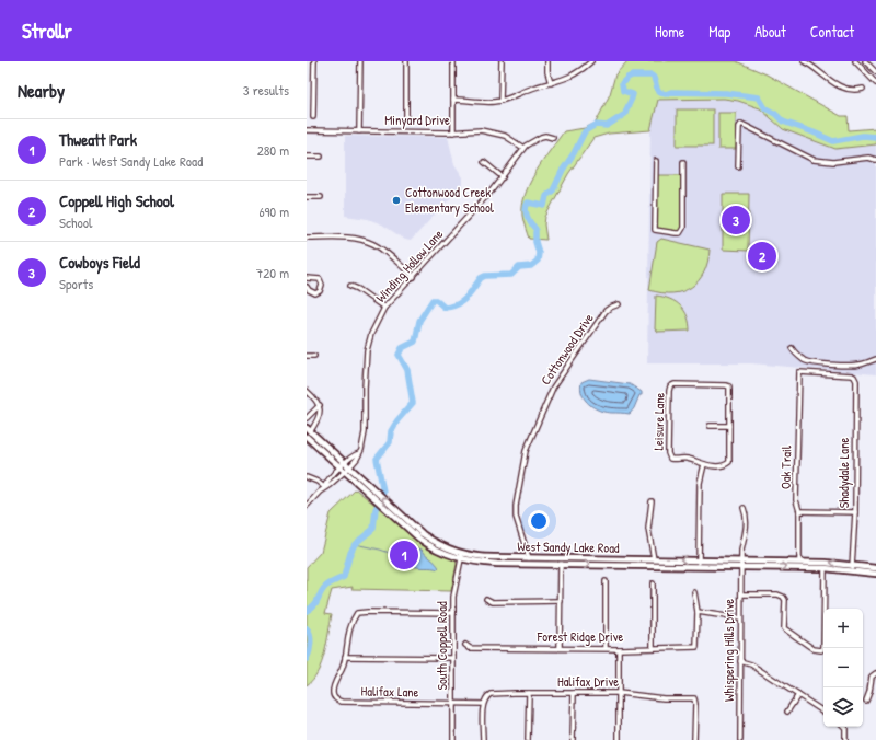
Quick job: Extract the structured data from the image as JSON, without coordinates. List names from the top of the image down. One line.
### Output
{"streets":{"main road":["West Sandy Lake Road"],"street":["Minyard Drive","Winding Hollow Lane","Cottonwood Drive","Leisure Lane","Oak Trail","Shadydale Lane","Forest Ridge Drive","South Coppell Road","Whispering Hills Drive","Halifax Drive","Halifax Lane"]},"crossings":[["Minyard Drive","Winding Hollow Lane"],["Winding Hollow Lane","West Sandy Lake Road"],["Cottonwood Drive","West Sandy Lake Road"],["Oak Trail","Shadydale Lane"],["Oak Trail","West Sandy Lake Road"],["Shadydale Lane","West Sandy Lake Road"],["West Sandy Lake Road","South Coppell Road"],["West Sandy Lake Road","Whispering Hills Drive"],["South Coppell Road","Halifax Lane"],["Halifax Drive","Halifax Lane"]],"places":["Cottonwood Creek Elementary School"],"page":{"header":"Strollr","nav":["Home","Map","About","Contact"],"heading":["Nearby","3 results"],"list":[{"mark":"1","name":"Thweatt Park","note":"Park · West Sandy Lake Road","value":"280 m"},{"mark":"2","name":"Coppell High School","note":"School","value":"690 m"},{"mark":"3","name":"Cowboys Field","note":"Sports","value":"720 m"}],"pins":["3","2","1"],"map_buttons":["+","−"]}}
